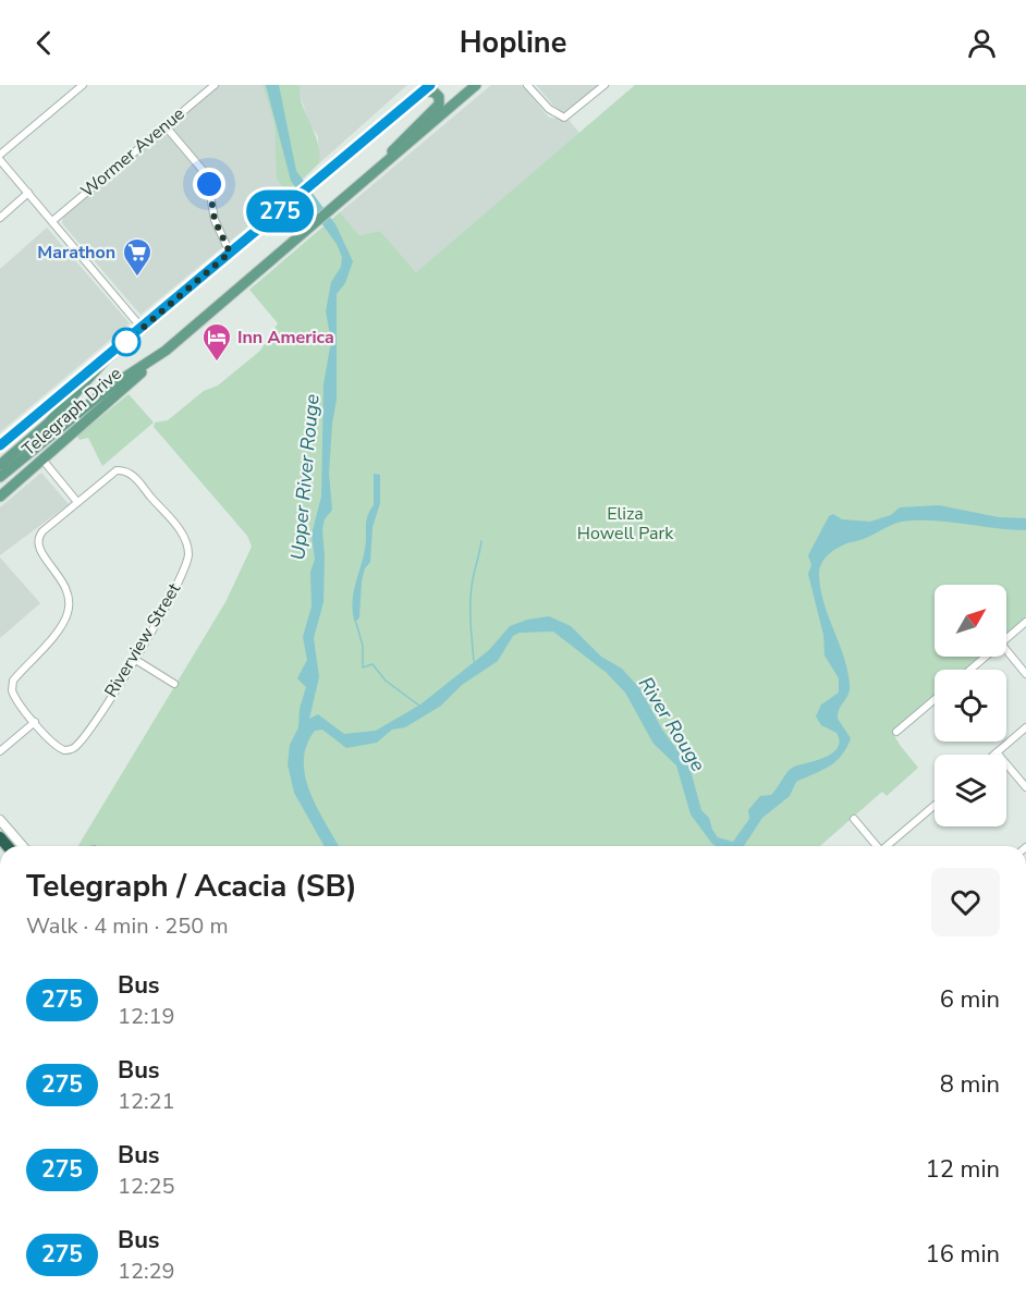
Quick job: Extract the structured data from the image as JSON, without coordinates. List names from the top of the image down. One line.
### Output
{"streets":{"main road":["Telegraph Drive"],"street":["Wormer Avenue","Riverview Street"]},"water":["Upper River Rouge","River Rouge"],"parks":["Eliza Howell Park"],"places":{"supermarket":["Marathon"],"hotel":["Inn America"]},"lines":["bus line 275"],"north":"top right","page":{"header":"Hopline","on_map":"275","heading":["Telegraph / Acacia (SB)","Walk · 4 min · 250 m"],"list":[{"mark":"275","name":"Bus","note":"12:19","value":"6 min"},{"mark":"275","name":"Bus","note":"12:21","value":"8 min"},{"mark":"275","name":"Bus","note":"12:25","value":"12 min"},{"mark":"275","name":"Bus","note":"12:29","value":"16 min"}]}}
